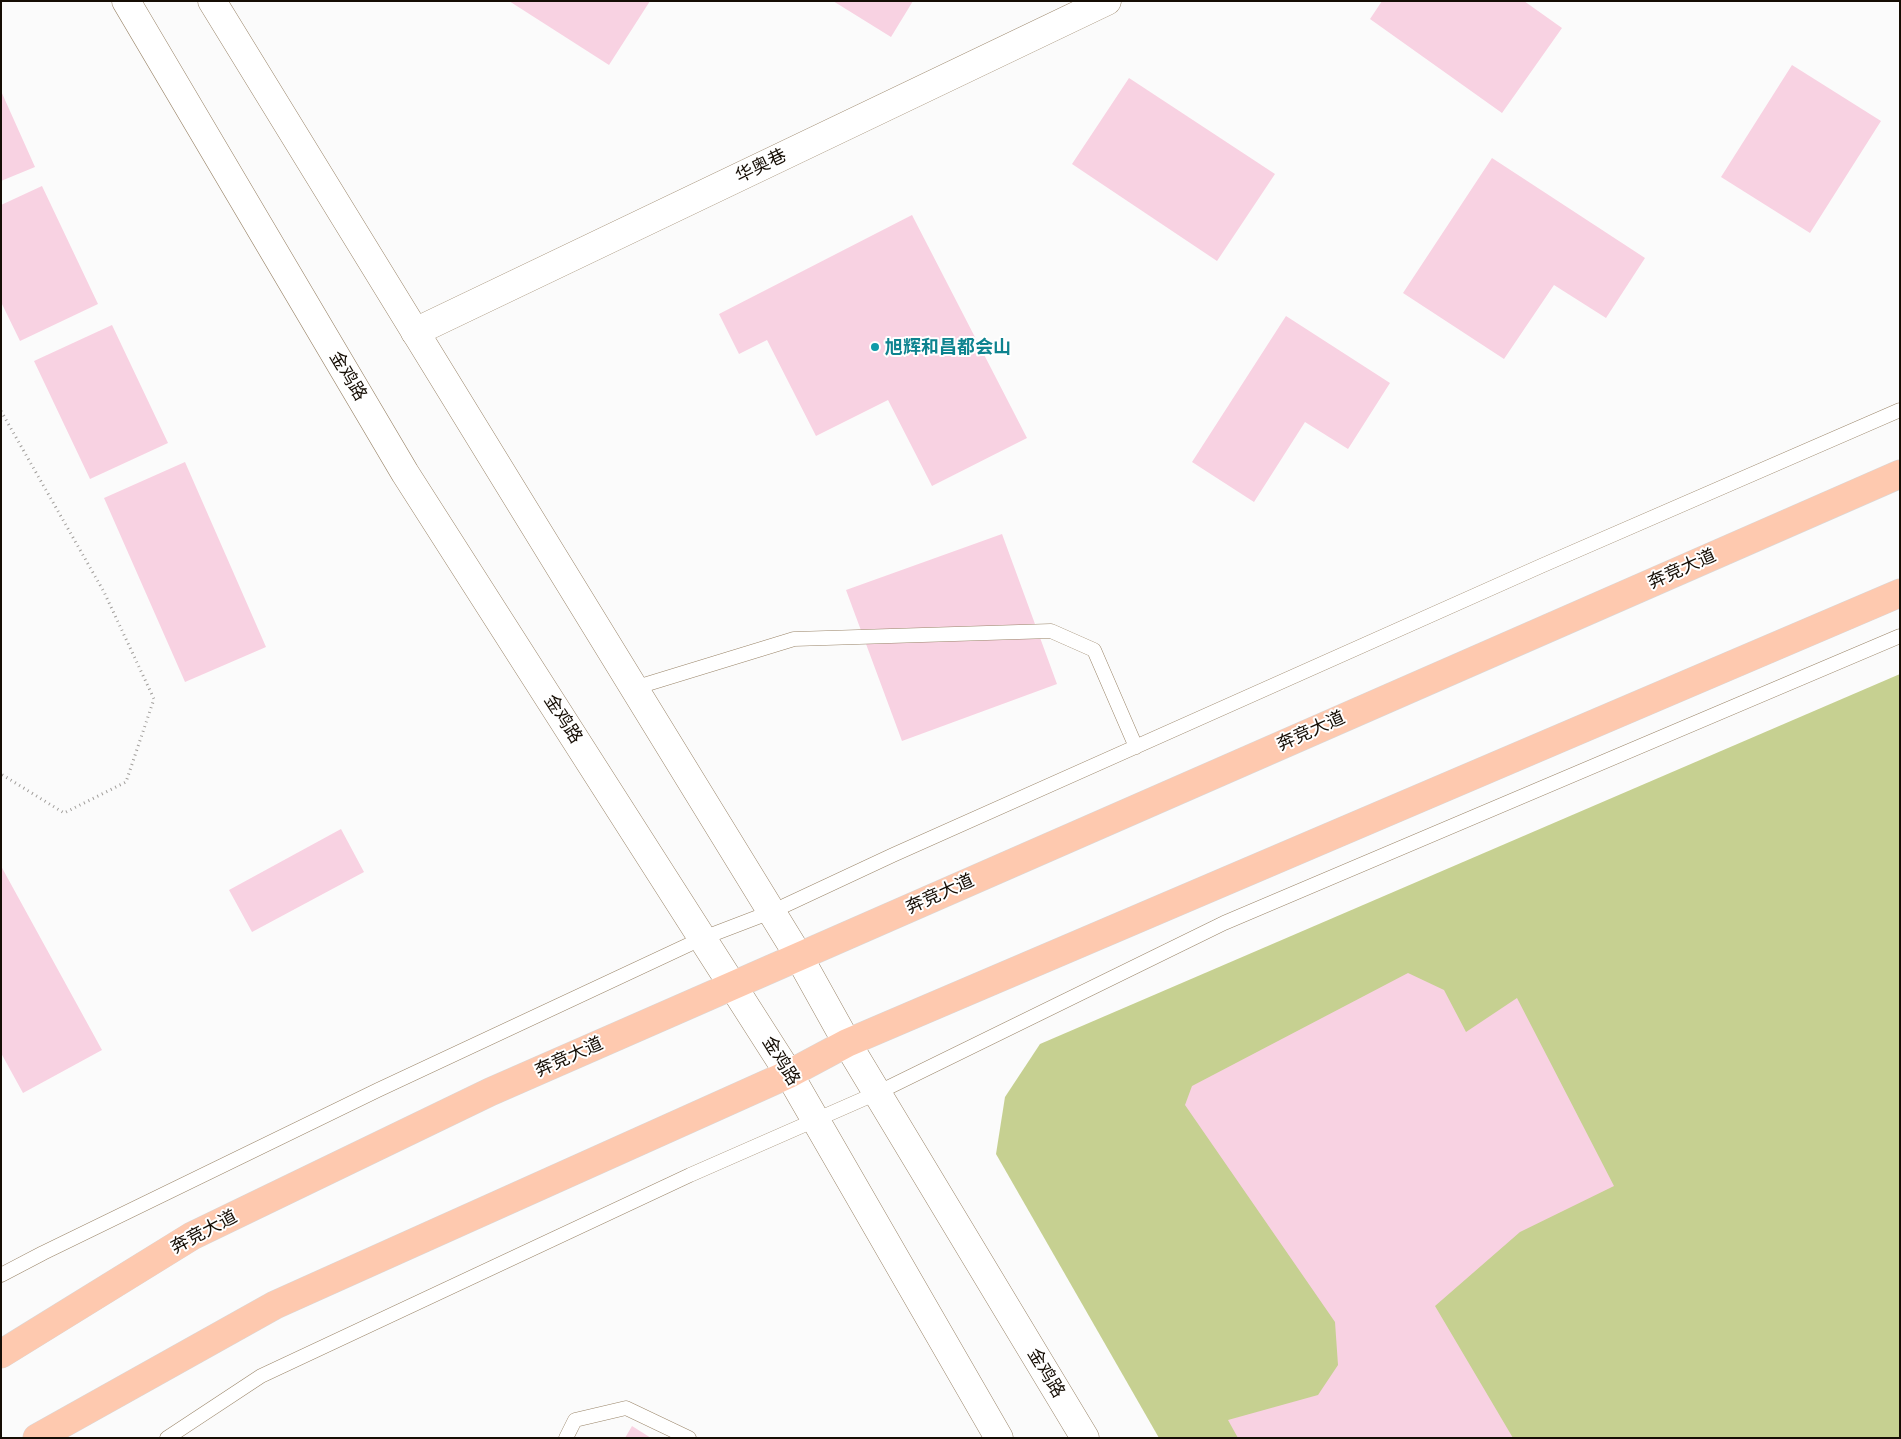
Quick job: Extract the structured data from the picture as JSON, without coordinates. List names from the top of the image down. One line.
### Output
{"streets":{"main road":["华奥巷","金鸡路","奔竞大道"]},"crossings":[["华奥巷","金鸡路"],["金鸡路","奔竞大道"]],"places":["旭辉和昌都会山"]}
